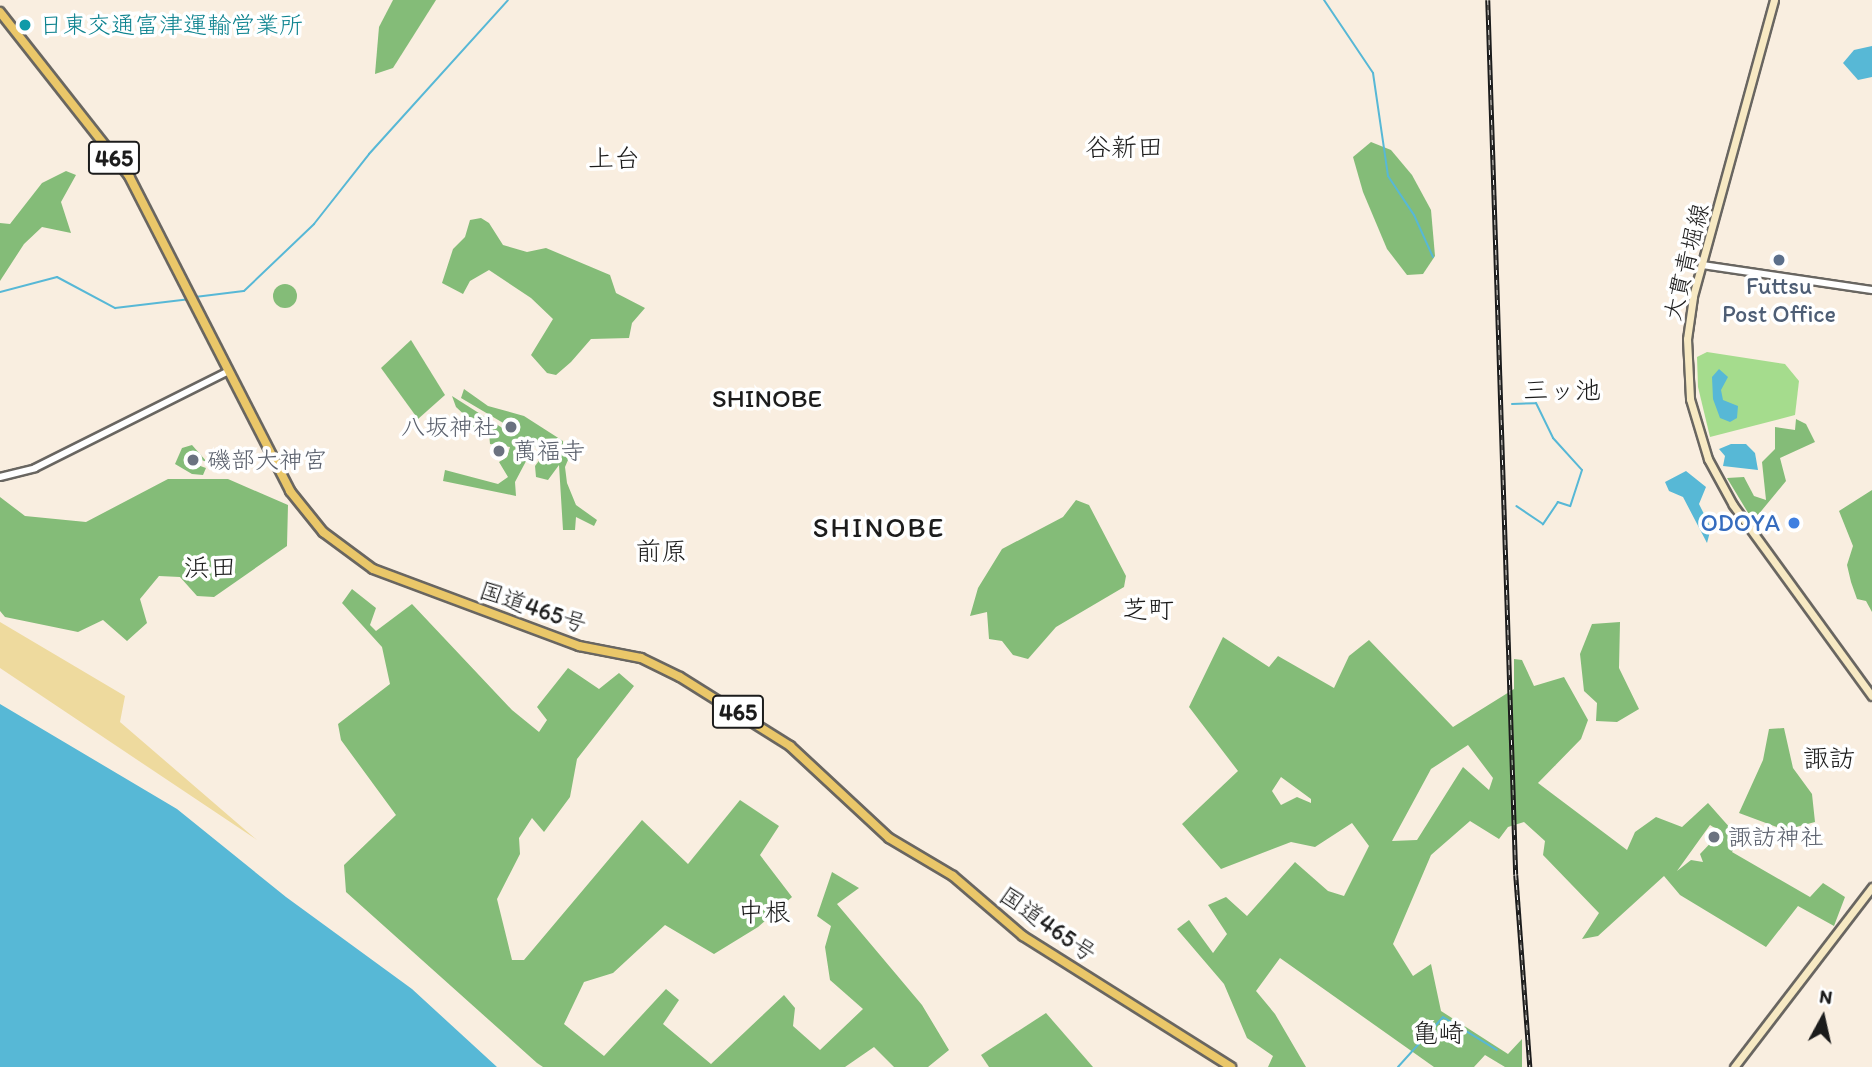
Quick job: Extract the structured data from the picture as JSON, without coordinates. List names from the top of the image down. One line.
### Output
{"streets":{"highway":["465","国道465号"],"main road":["大貫青堀線"]},"districts":["谷新田","上台","三ッ池","SHINOBE","SHINOBE","前原","浜田","芝町","諏訪","中根","亀崎"],"places":["日東交通富津運輸営業所","Futtsu Post Office","八坂神社","萬福寺","磯部大神宮","ODOYA","諏訪神社"],"north":"top"}
